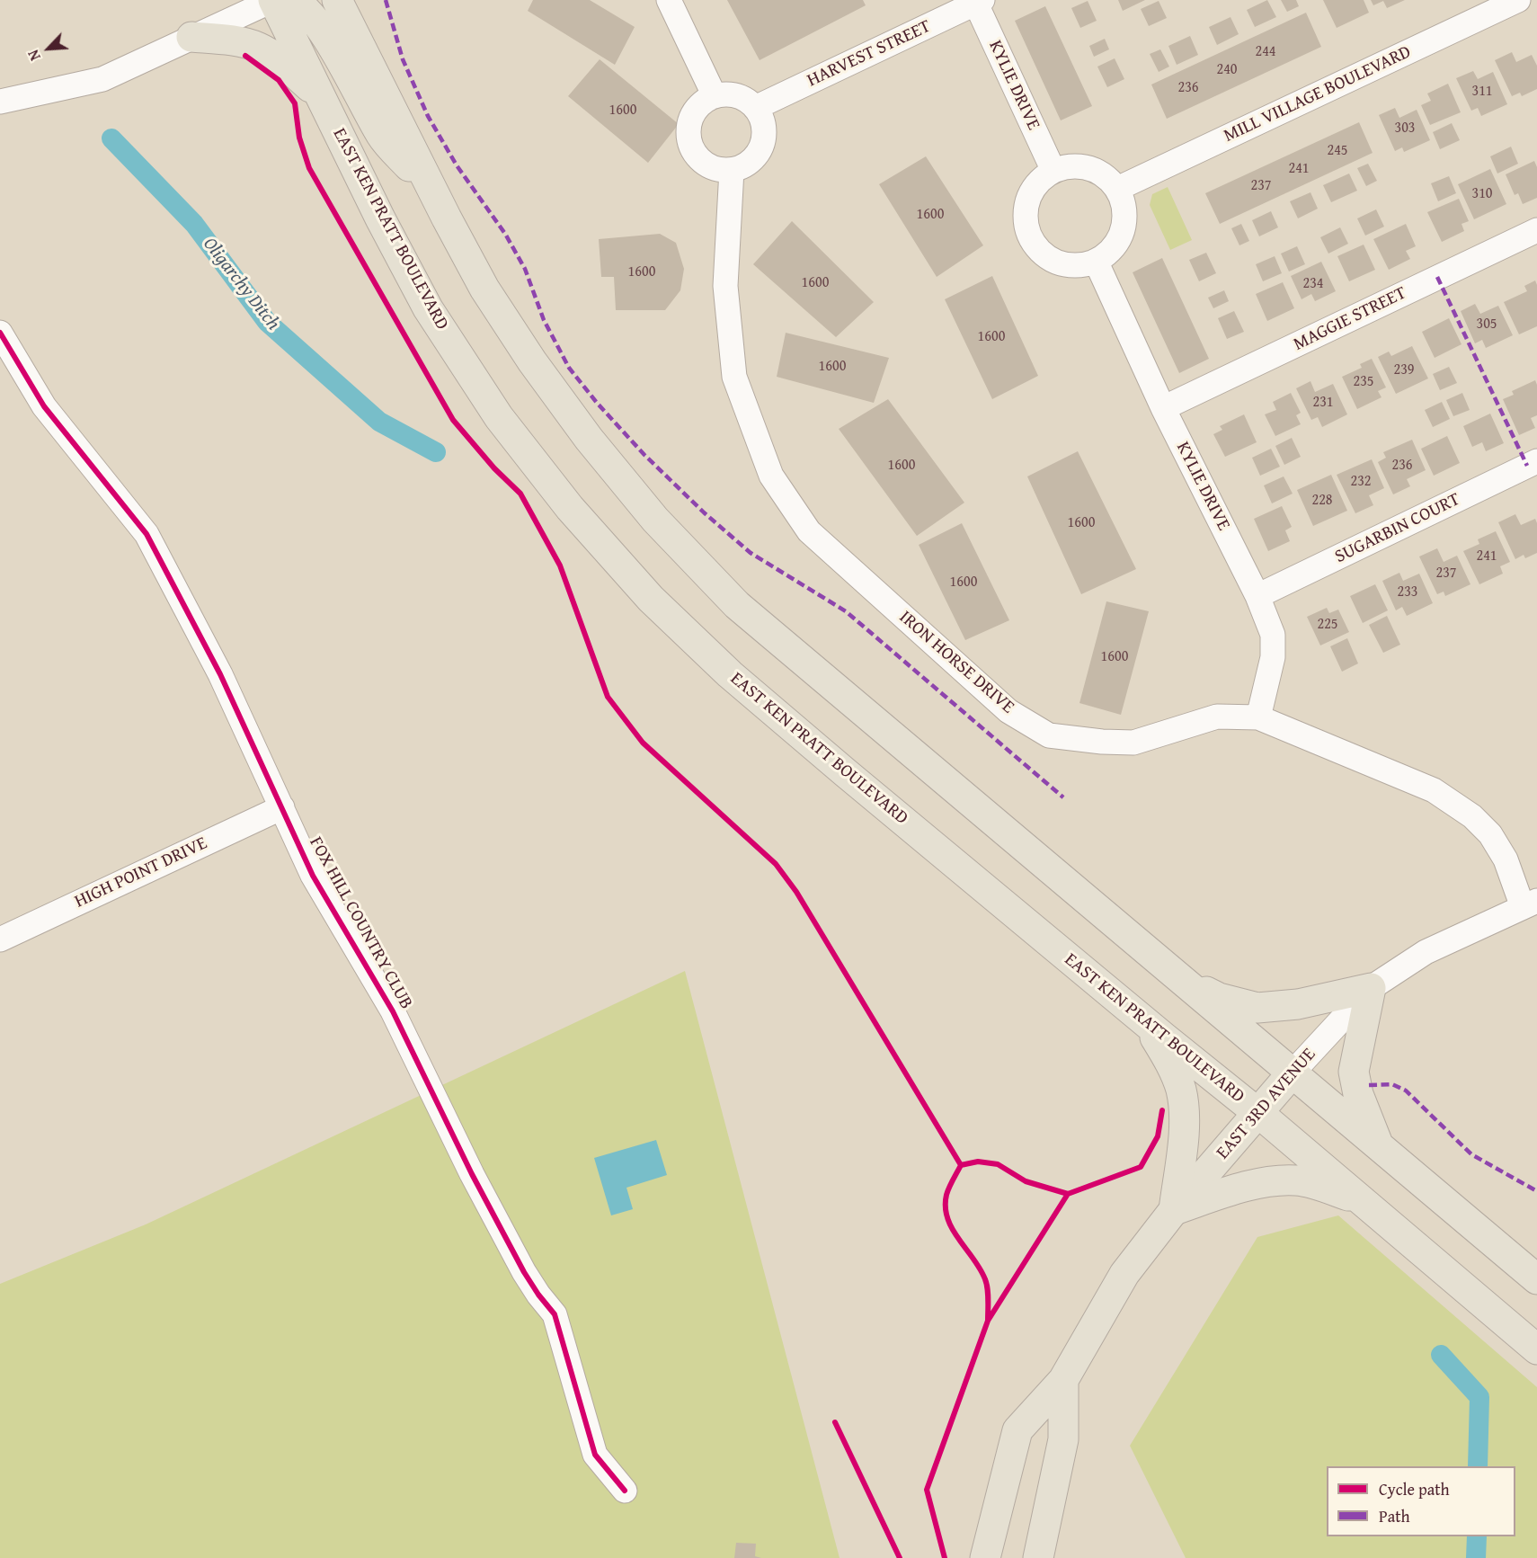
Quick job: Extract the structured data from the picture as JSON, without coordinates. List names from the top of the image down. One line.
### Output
{"streets":{"main road":["EAST KEN PRATT BOULEVARD","EAST 3RD AVENUE"],"street":["HARVEST STREET","KYLIE DRIVE","MILL VILLAGE BOULEVARD","MAGGIE STREET","SUGARBIN COURT","IRON HORSE DRIVE","HIGH POINT DRIVE","FOX HILL COUNTRY CLUB"]},"crossings":[["HARVEST STREET","KYLIE DRIVE"],["HARVEST STREET","IRON HORSE DRIVE"],["KYLIE DRIVE","MILL VILLAGE BOULEVARD"],["KYLIE DRIVE","MAGGIE STREET"],["KYLIE DRIVE","SUGARBIN COURT"],["KYLIE DRIVE","IRON HORSE DRIVE"],["EAST KEN PRATT BOULEVARD","EAST 3RD AVENUE"],["IRON HORSE DRIVE","EAST 3RD AVENUE"],["HIGH POINT DRIVE","FOX HILL COUNTRY CLUB"]],"water":["Oligarchy Ditch"],"house_numbers":["244","240","236","311","1600","303","245","241","237","310","1600","1600","1600","234","305","1600","1600","239","235","231","1600","236","232","228","1600","241","237","1600","233","225","1600"],"legend":["Cycle path","Path"],"north":"bottom left"}
